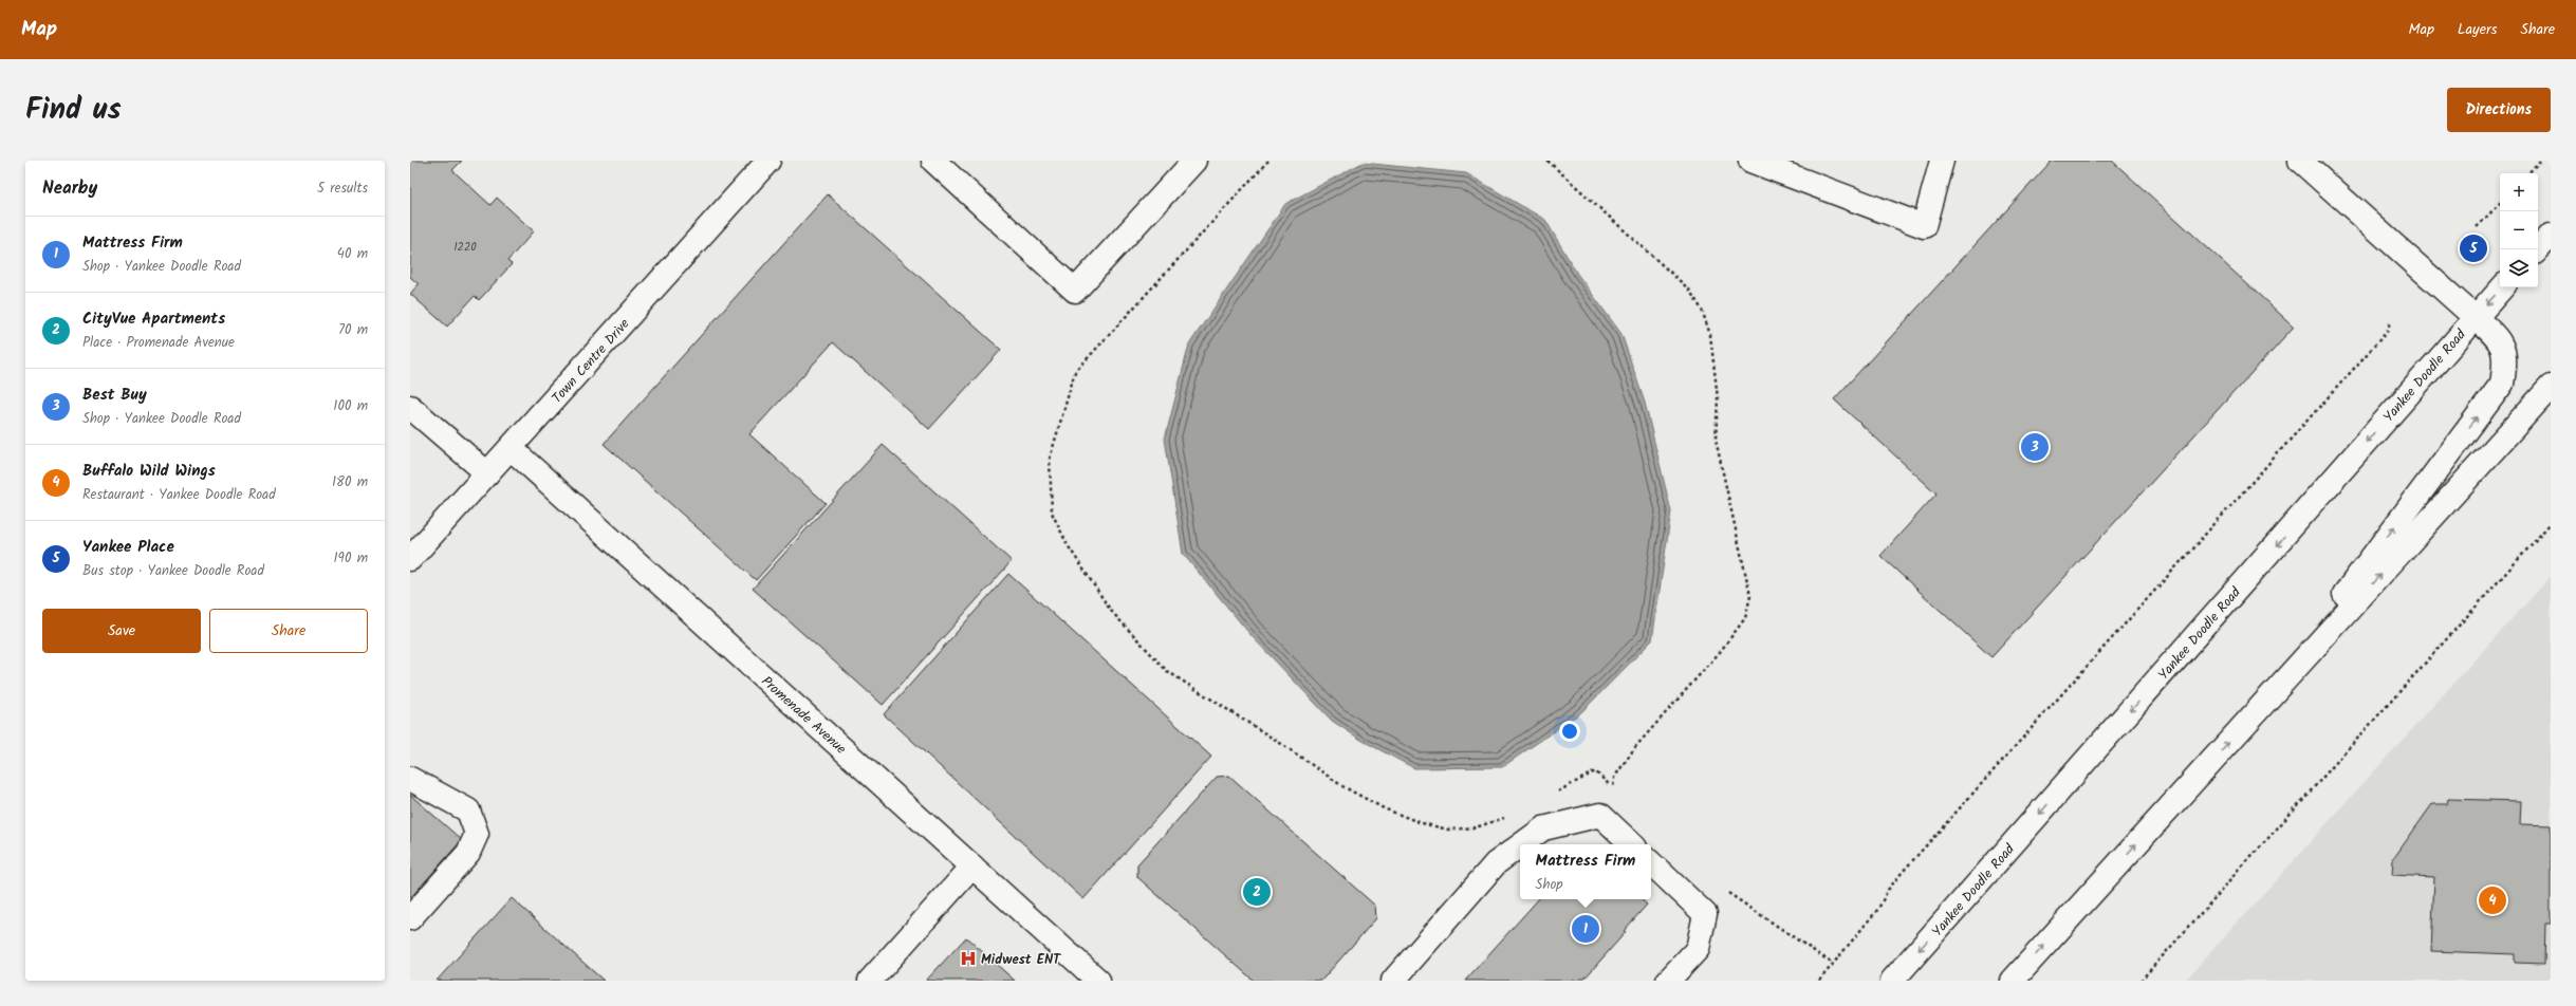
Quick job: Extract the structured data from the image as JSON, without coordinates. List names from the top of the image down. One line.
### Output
{"streets":{"main road":["Town Centre Drive","Yankee Doodle Road","Promenade Avenue"]},"crossings":[["Town Centre Drive","Promenade Avenue"]],"places":{"hospital":["Midwest ENT"]},"house_numbers":["1220"],"page":{"header":"Map","nav":["Map","Layers","Share"],"title":"Find us","buttons":["Directions",["Save","Share"]],"heading":["Nearby","5 results"],"map_buttons":["+","−"],"list":[{"mark":"1","name":"Mattress Firm","note":"Shop · Yankee Doodle Road","value":"40 m"},{"mark":"2","name":"CityVue Apartments","note":"Place · Promenade Avenue","value":"70 m"},{"mark":"3","name":"Best Buy","note":"Shop · Yankee Doodle Road","value":"100 m"},{"mark":"4","name":"Buffalo Wild Wings","note":"Restaurant · Yankee Doodle Road","value":"180 m"},{"mark":"5","name":"Yankee Place","note":"Bus stop · Yankee Doodle Road","value":"190 m"}],"pins":["5","3","2","4","1"],"popup":["Mattress Firm","Shop"]}}
